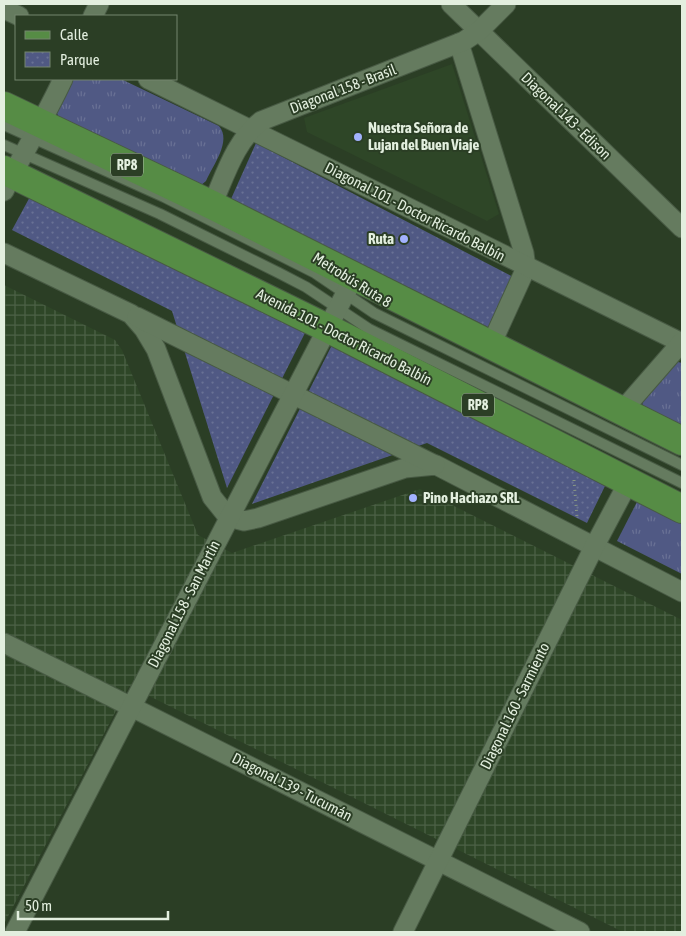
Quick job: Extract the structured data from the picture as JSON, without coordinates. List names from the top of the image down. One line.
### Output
{"streets":{"main road":["RP8","Avenida 101 - Doctor Ricardo Balbín"],"street":["Diagonal 158 - Brasil","Diagonal 143 - Edison","Diagonal 101 - Doctor Ricardo Balbín","Diagonal 158 - San Martín","Diagonal 160 - Sarmiento","Diagonal 139 - Tucumán"],"lane":["Metrobús Ruta 8"]},"crossings":[["Diagonal 158 - Brasil","Diagonal 143 - Edison"],["Diagonal 158 - Brasil","Diagonal 101 - Doctor Ricardo Balbín"],["Diagonal 158 - Brasil","Avenida 101 - Doctor Ricardo Balbín"],["Metrobús Ruta 8","Avenida 101 - Doctor Ricardo Balbín"],["Metrobús Ruta 8","Diagonal 158 - San Martín"],["Avenida 101 - Doctor Ricardo Balbín","Diagonal 158 - San Martín"],["Avenida 101 - Doctor Ricardo Balbín","Diagonal 160 - Sarmiento"],["Diagonal 158 - San Martín","Diagonal 139 - Tucumán"],["Diagonal 160 - Sarmiento","Diagonal 139 - Tucumán"]],"places":["Nuestra Señora de Lujan del Buen Viaje","Ruta","Pino Hachazo SRL"],"legend":["Calle","Parque"],"scale_bar":"50 m"}
